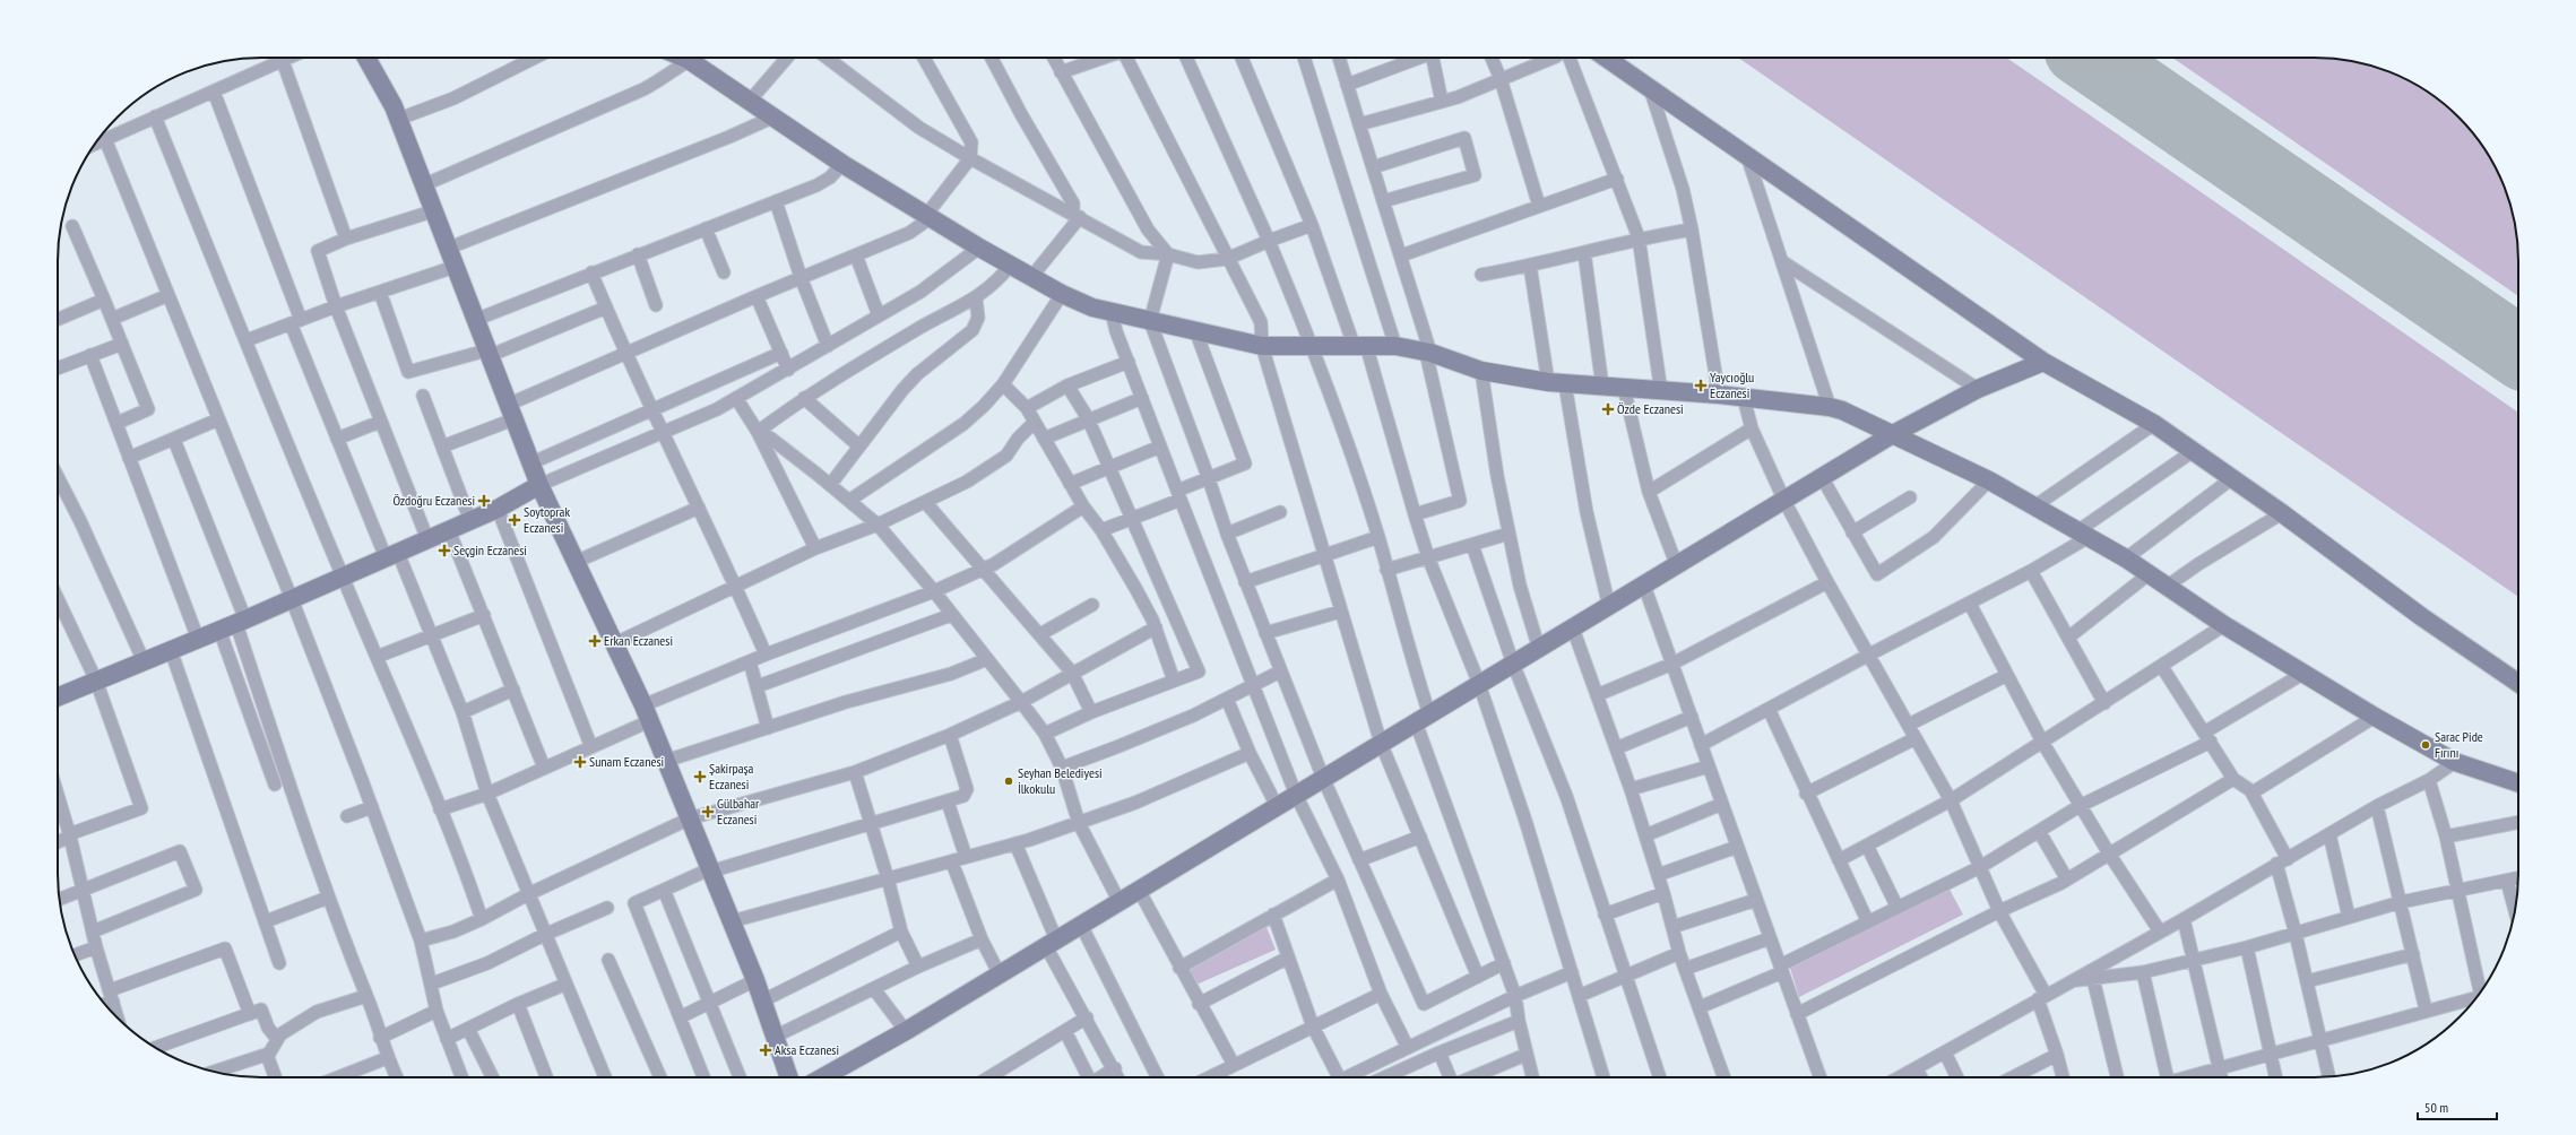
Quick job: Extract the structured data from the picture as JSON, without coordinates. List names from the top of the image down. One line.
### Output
{"places":{"health":["Yaycıoğlu Eczanesi","Özde Eczanesi","Özdoğru Eczanesi","Soytoprak Eczanesi","Seçgin Eczanesi","Erkan Eczanesi","Sunam Eczanesi","Şakirpaşa Eczanesi","Gülbahar Eczanesi","Aksa Eczanesi"],"other":["Sarac Pide Fırını","Seyhan Belediyesi İlkokulu"]},"scale_bar":"50 m"}
